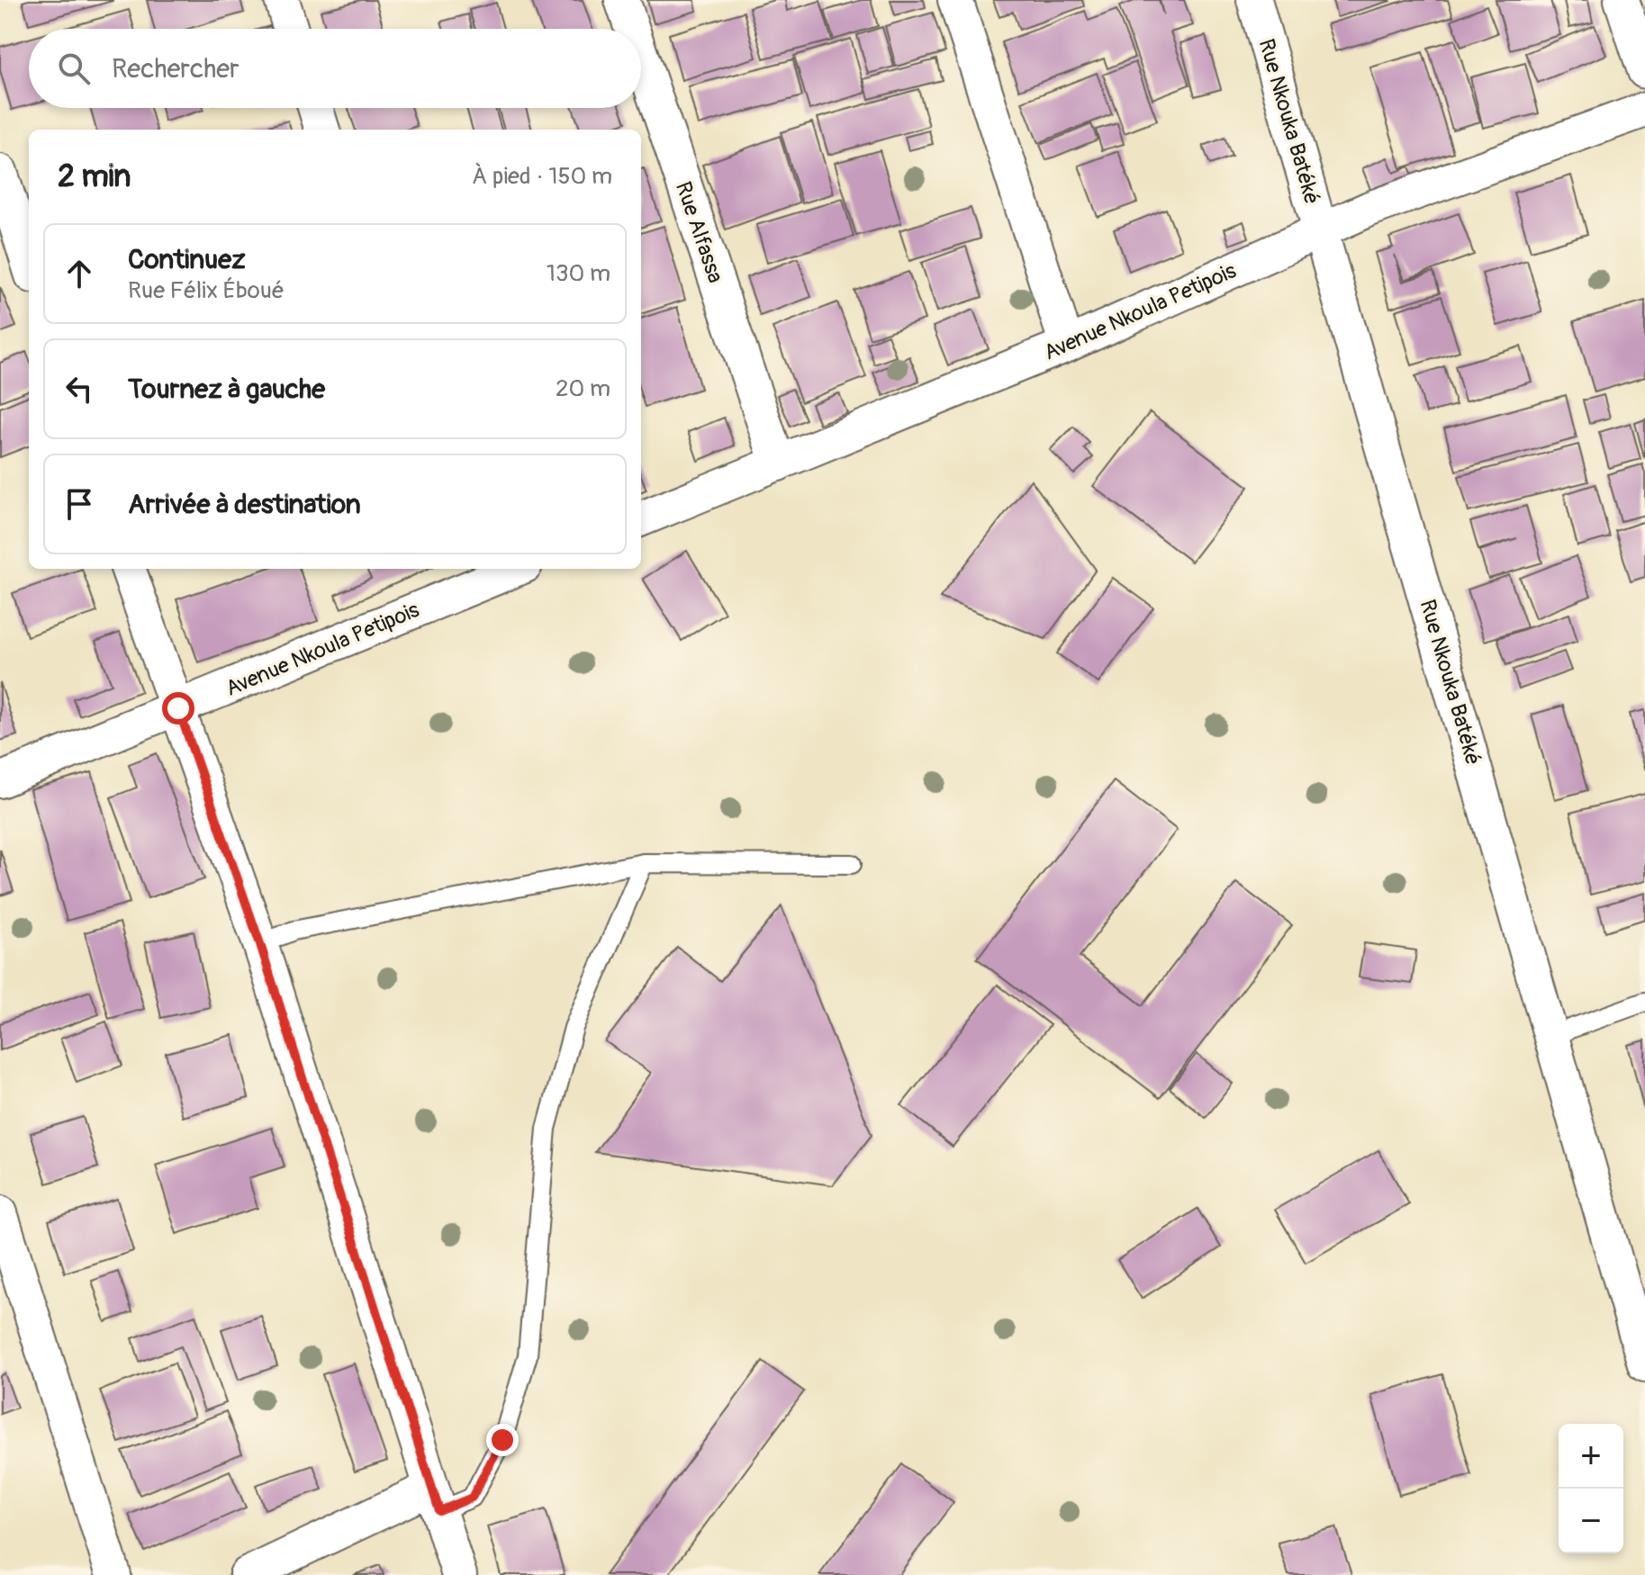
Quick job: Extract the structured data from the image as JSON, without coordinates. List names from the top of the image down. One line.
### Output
{"streets":{"street":["Rue Nkouka Batéké","Rue Alfassa","Avenue Nkoula Petipois"]},"crossings":[["Rue Nkouka Batéké","Avenue Nkoula Petipois"],["Rue Alfassa","Avenue Nkoula Petipois"]],"page":{"search":"Rechercher","heading":["2 min","À pied · 150 m"],"list":[["Continuez","Rue Félix Éboué","130 m"],["Tournez à gauche","20 m"],"Arrivée à destination"],"map_buttons":["+","−"]}}
